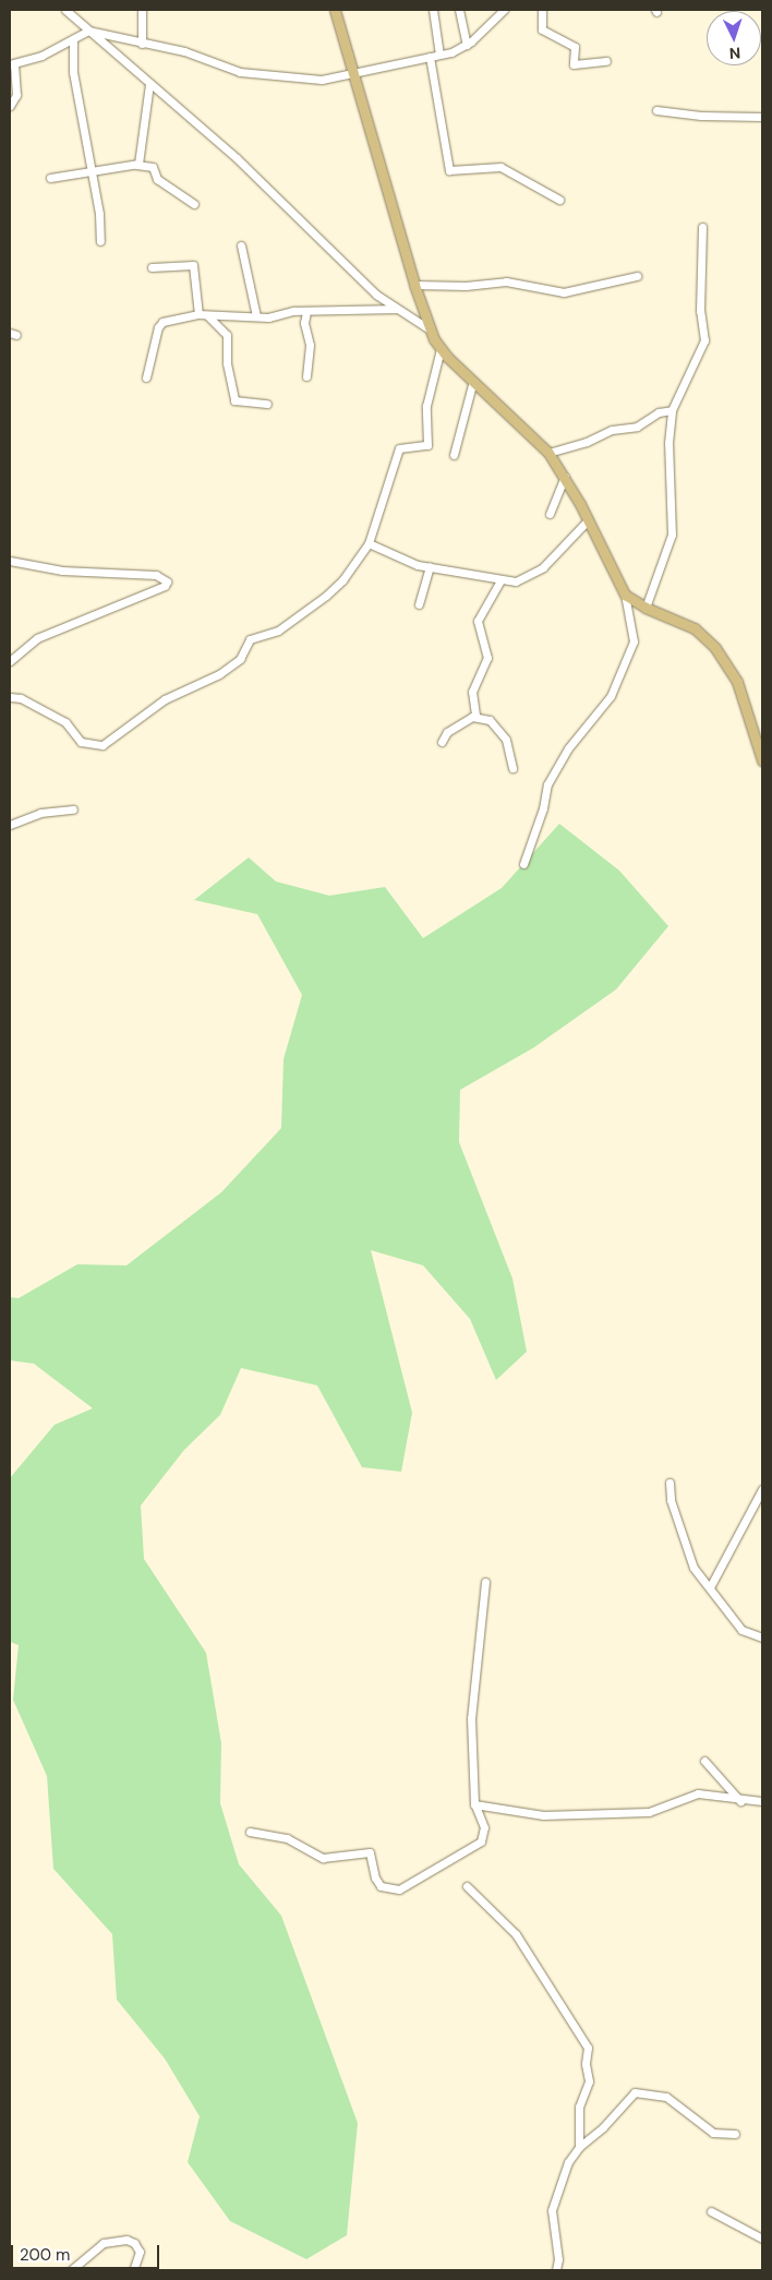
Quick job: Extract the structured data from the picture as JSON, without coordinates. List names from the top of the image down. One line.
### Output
{"scale_bar":"200 m","north":"bottom"}
